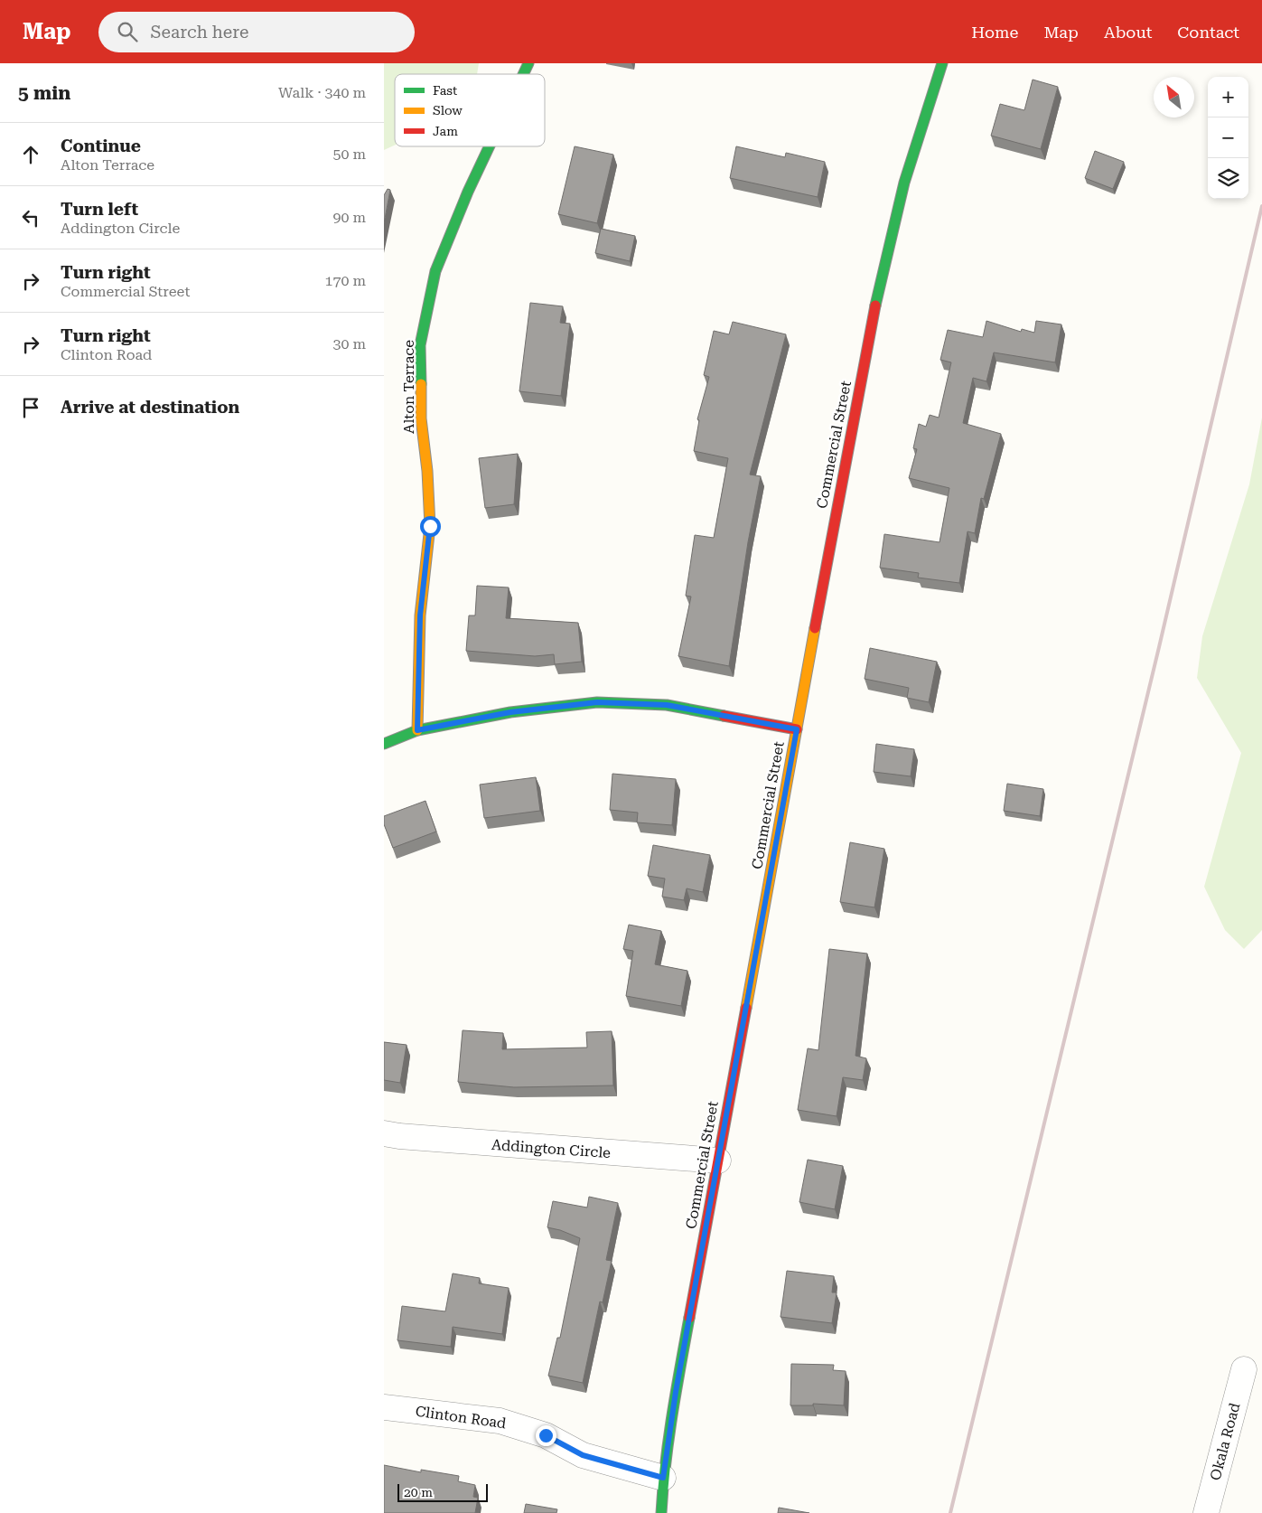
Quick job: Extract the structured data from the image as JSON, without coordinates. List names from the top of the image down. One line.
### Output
{"streets":{"main road":["Alton Terrace","Commercial Street"],"street":["Addington Circle","Clinton Road","Okala Road"]},"crossings":[["Commercial Street","Addington Circle"],["Commercial Street","Clinton Road"]],"legend":["Fast","Slow","Jam"],"scale_bar":"20 m","north":"top left","page":{"header":"Map","search":"Search here","nav":["Home","Map","About","Contact"],"heading":["5 min","Walk · 340 m"],"map_buttons":["+","−"],"list":[["Continue","Alton Terrace","50 m"],["Turn left","Addington Circle","90 m"],["Turn right","Commercial Street","170 m"],["Turn right","Clinton Road","30 m"],"Arrive at destination"],"scale":"20 m"}}
